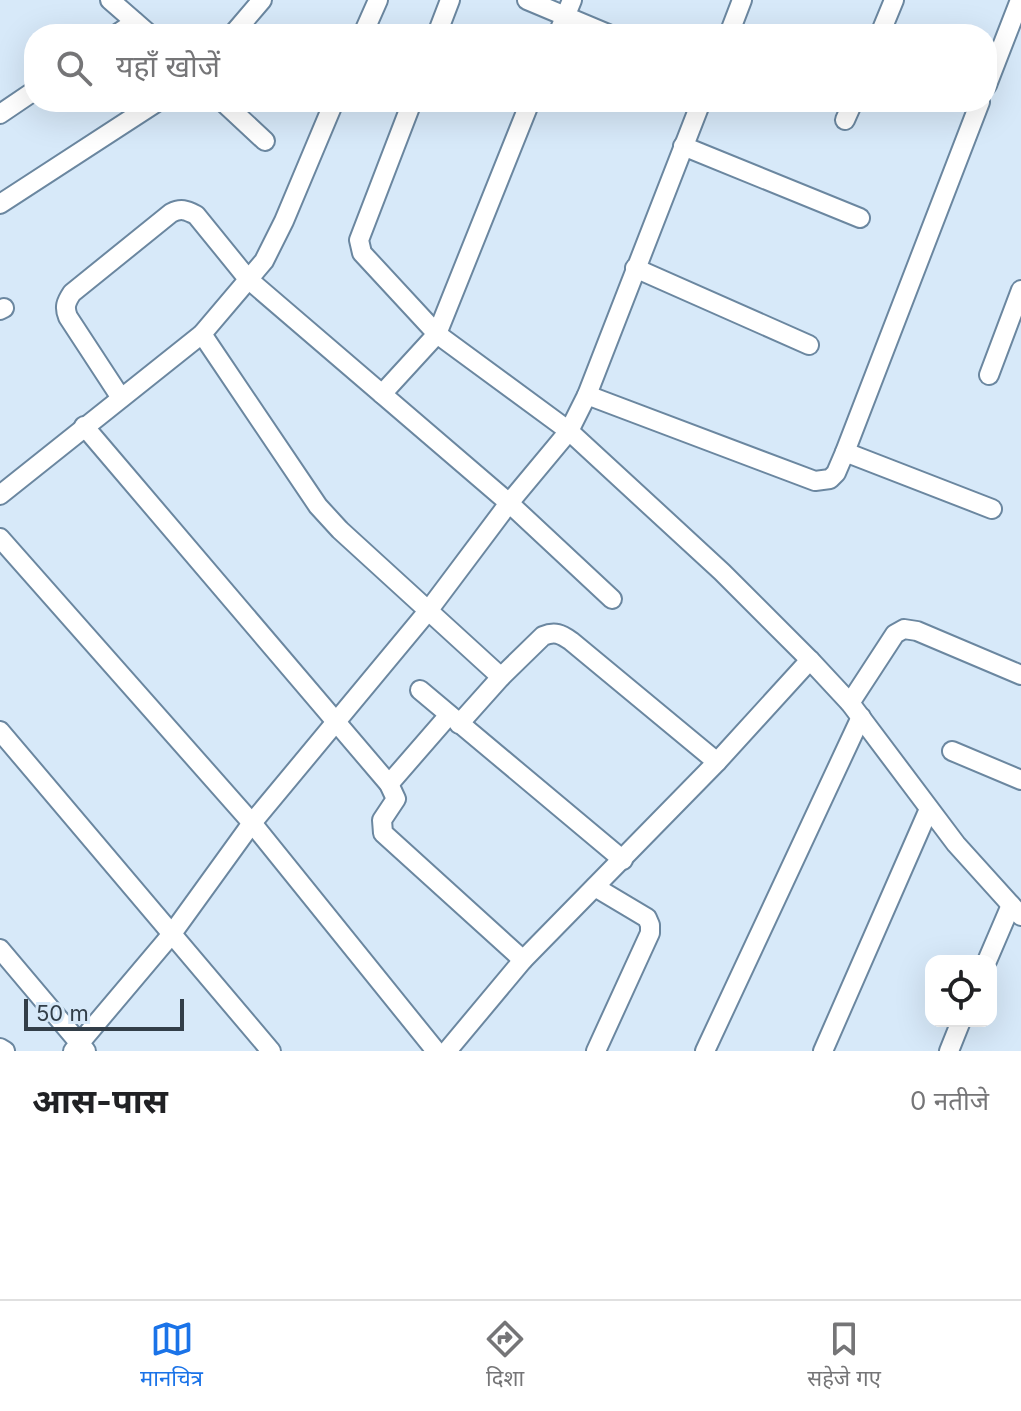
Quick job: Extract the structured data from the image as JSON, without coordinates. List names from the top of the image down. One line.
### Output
{"scale_bar":"50 m","page":{"search":"यहाँ खोजें","scale":"50 m","heading":["आस-पास","0 नतीजे"],"nav":["मानचित्र","दिशा","सहेजे गए"]}}
